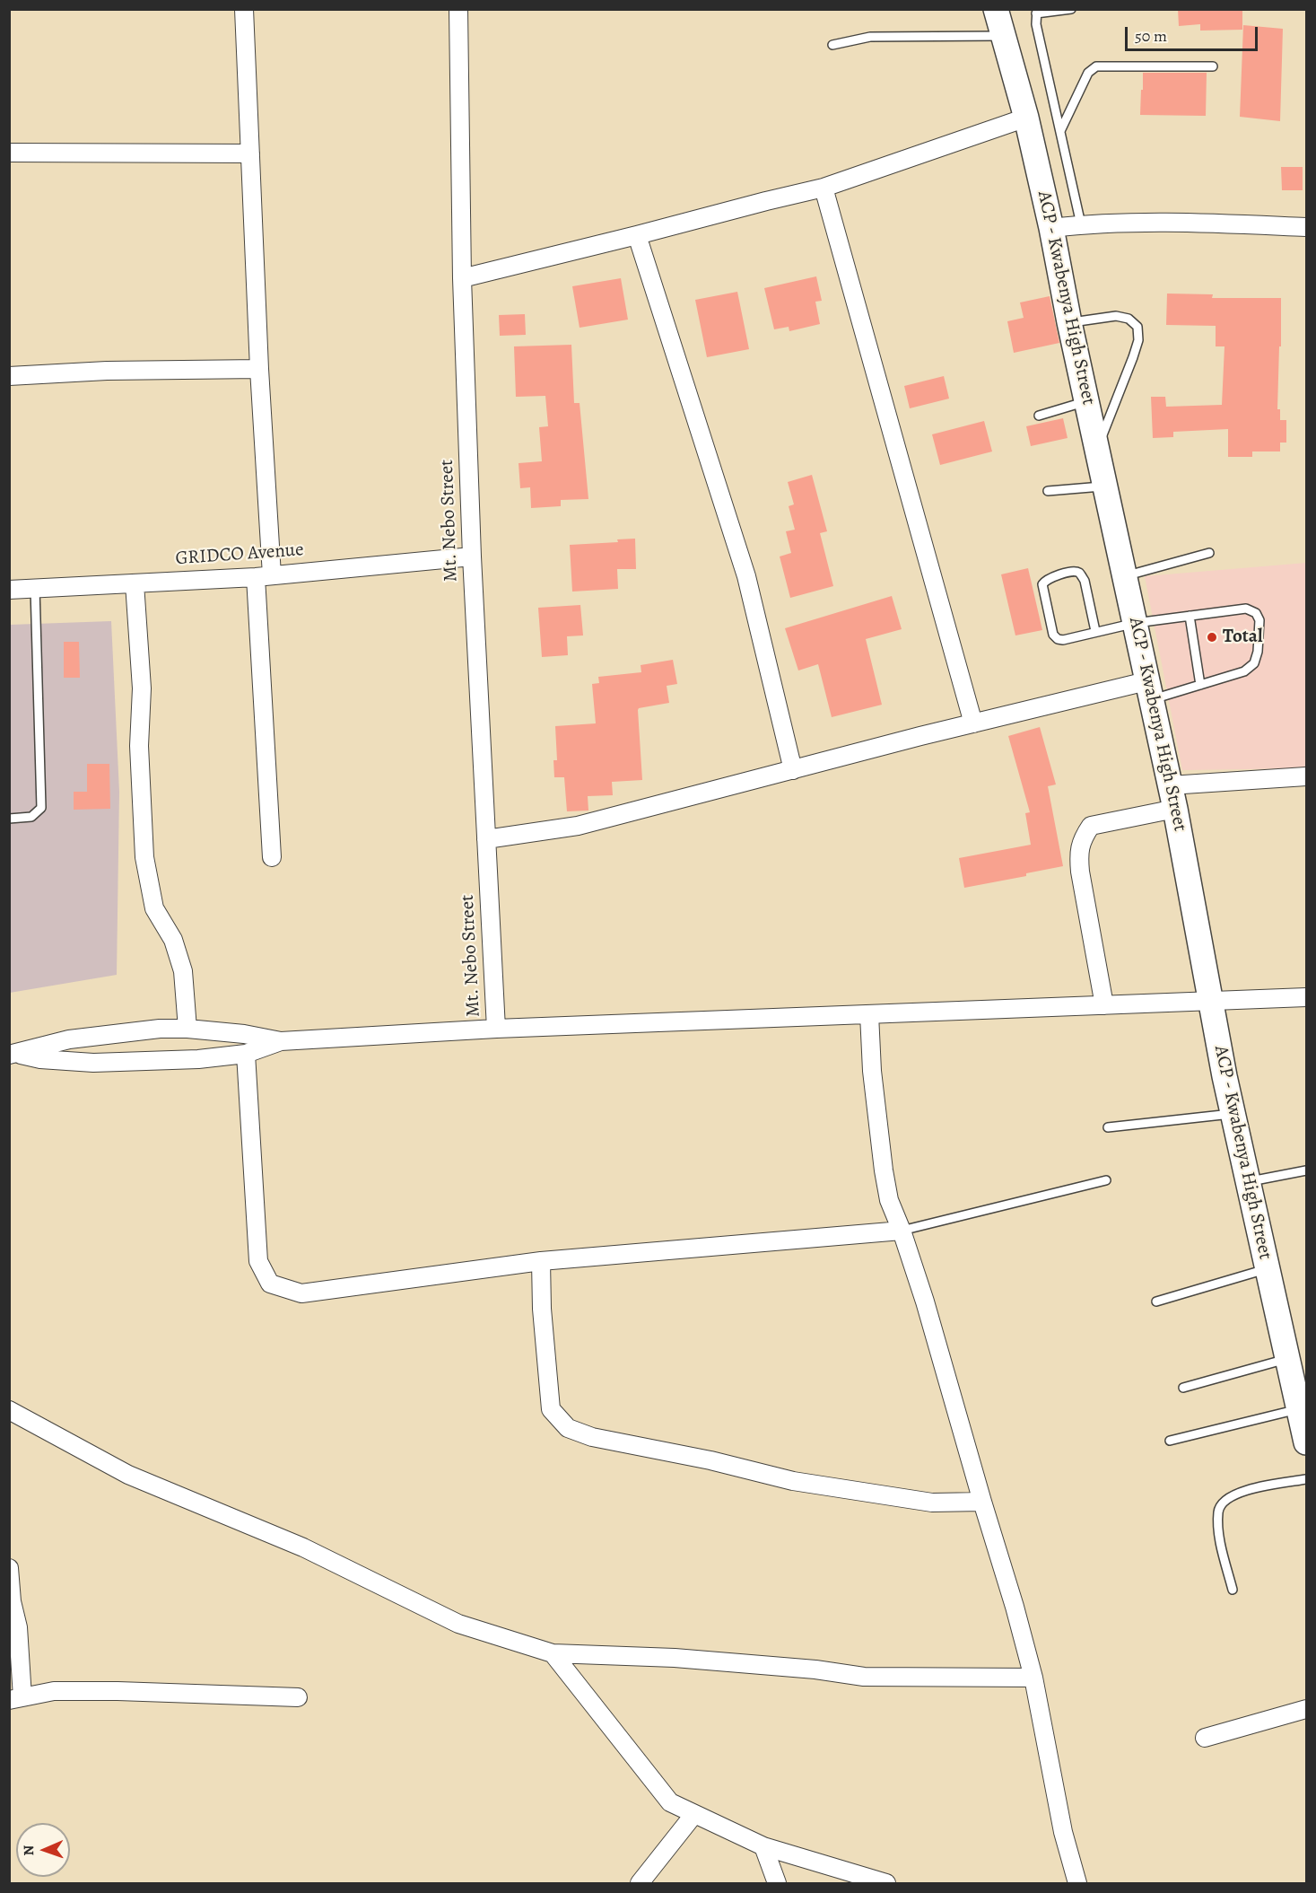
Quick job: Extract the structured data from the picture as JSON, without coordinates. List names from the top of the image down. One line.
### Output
{"streets":{"main road":["ACP - Kwabenya High Street"],"street":["Mt. Nebo Street","GRIDCO Avenue"]},"crossings":[["Mt. Nebo Street","GRIDCO Avenue"]],"places":["Total"],"scale_bar":"50 m","north":"left"}
